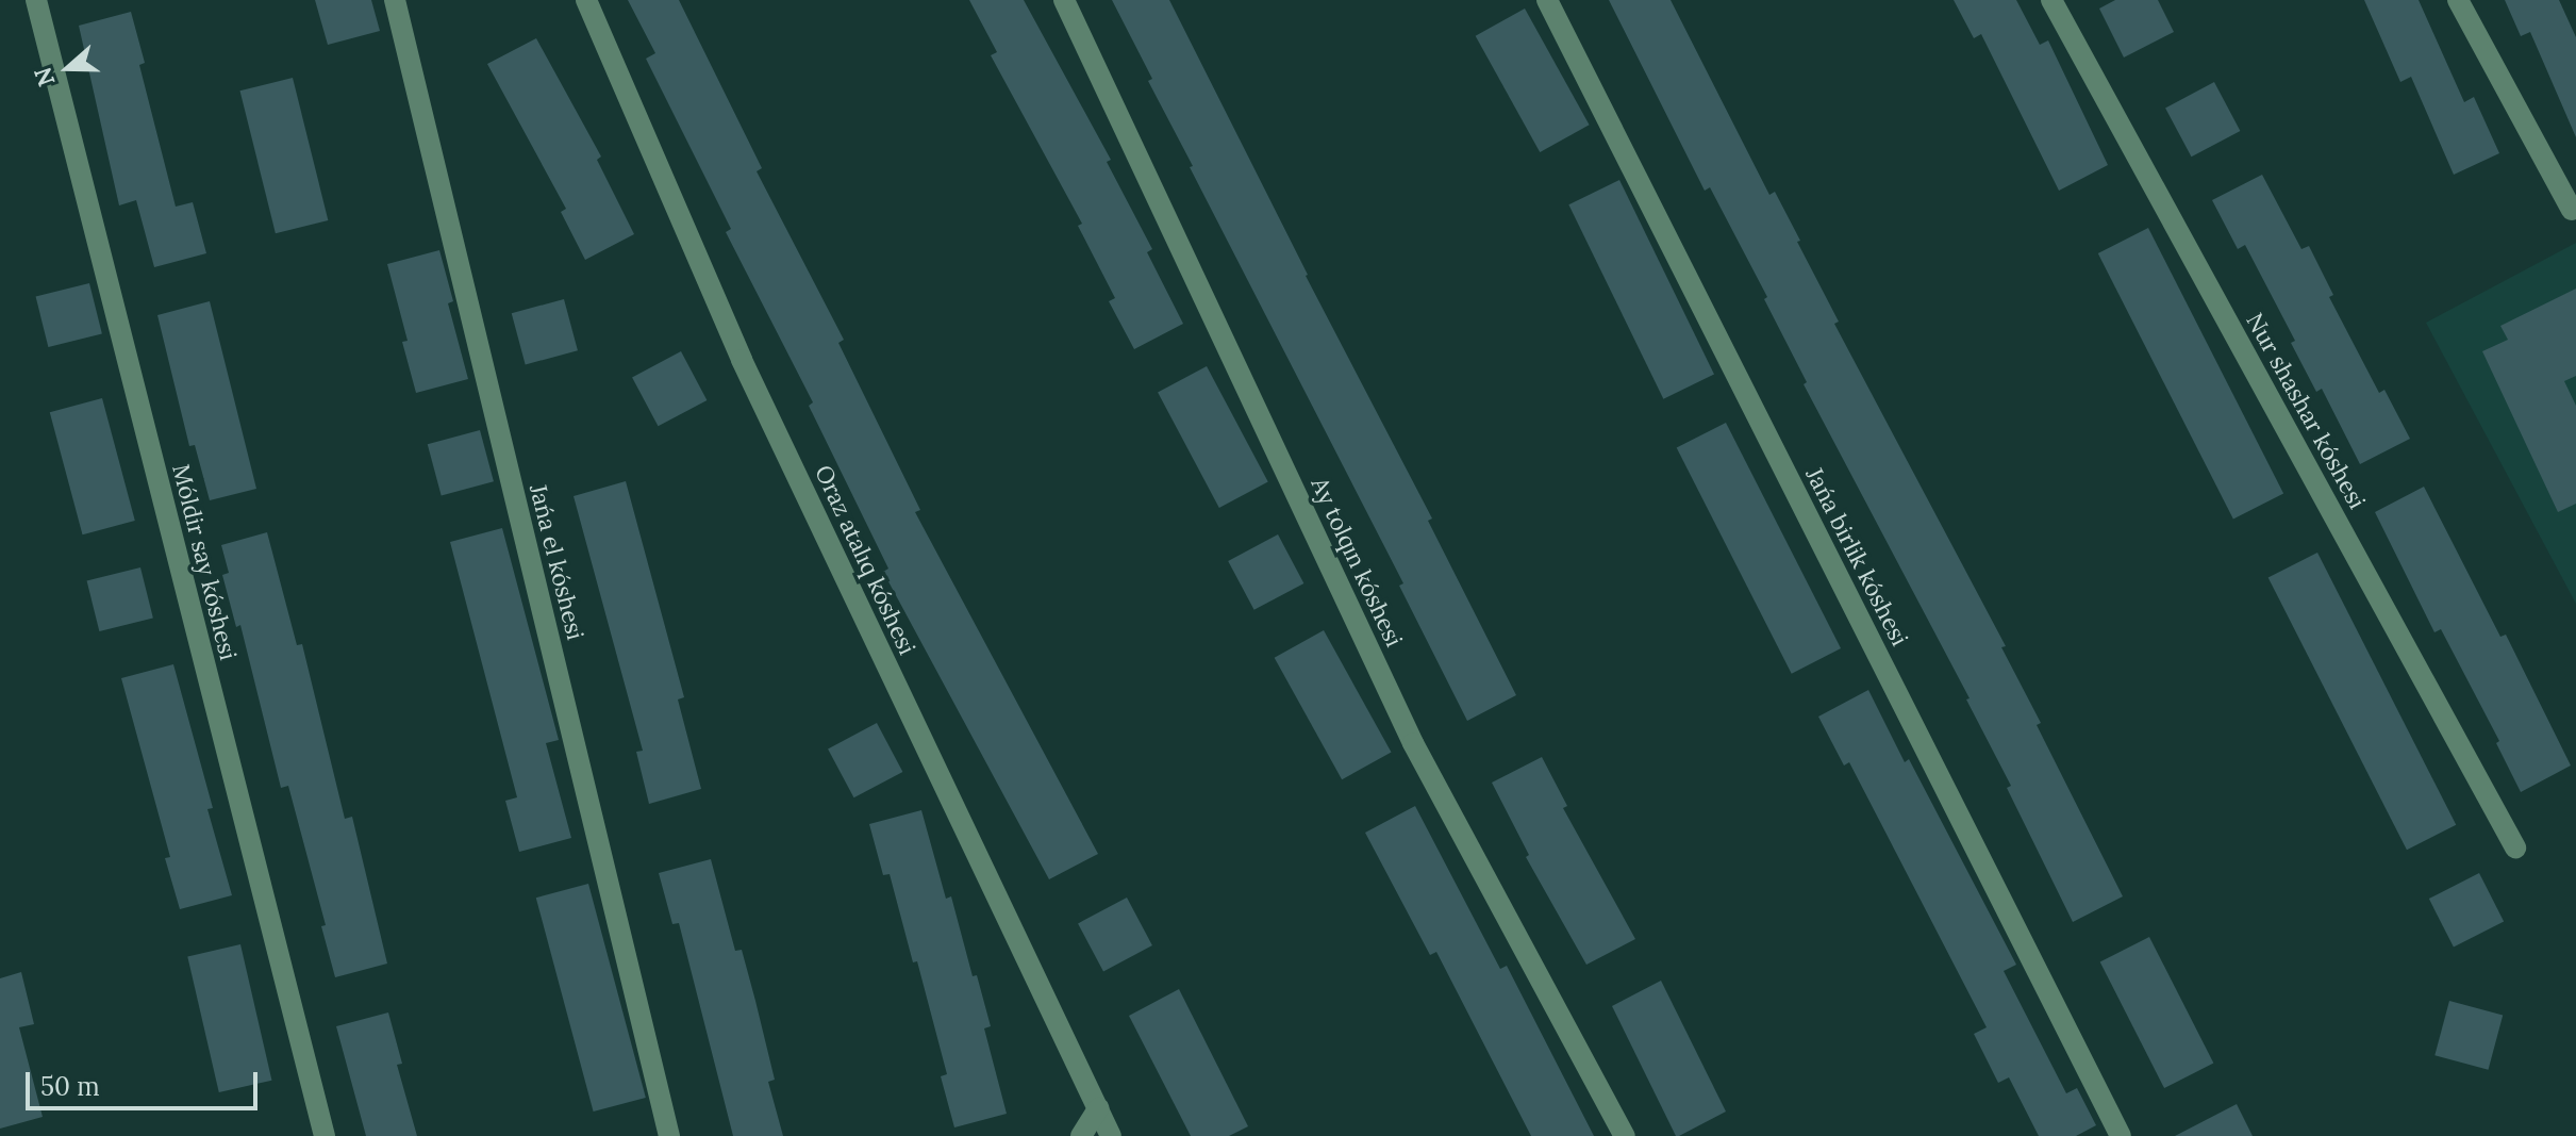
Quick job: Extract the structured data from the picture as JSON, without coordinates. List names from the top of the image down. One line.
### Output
{"streets":{"street":["Nur shashar kóshesi","Jańa birlik kóshesi","Oraz atalıq kóshesi","Móldir say kóshesi","Jańa el kóshesi","Ay tolqın kóshesi"]},"scale_bar":"50 m","north":"left"}
